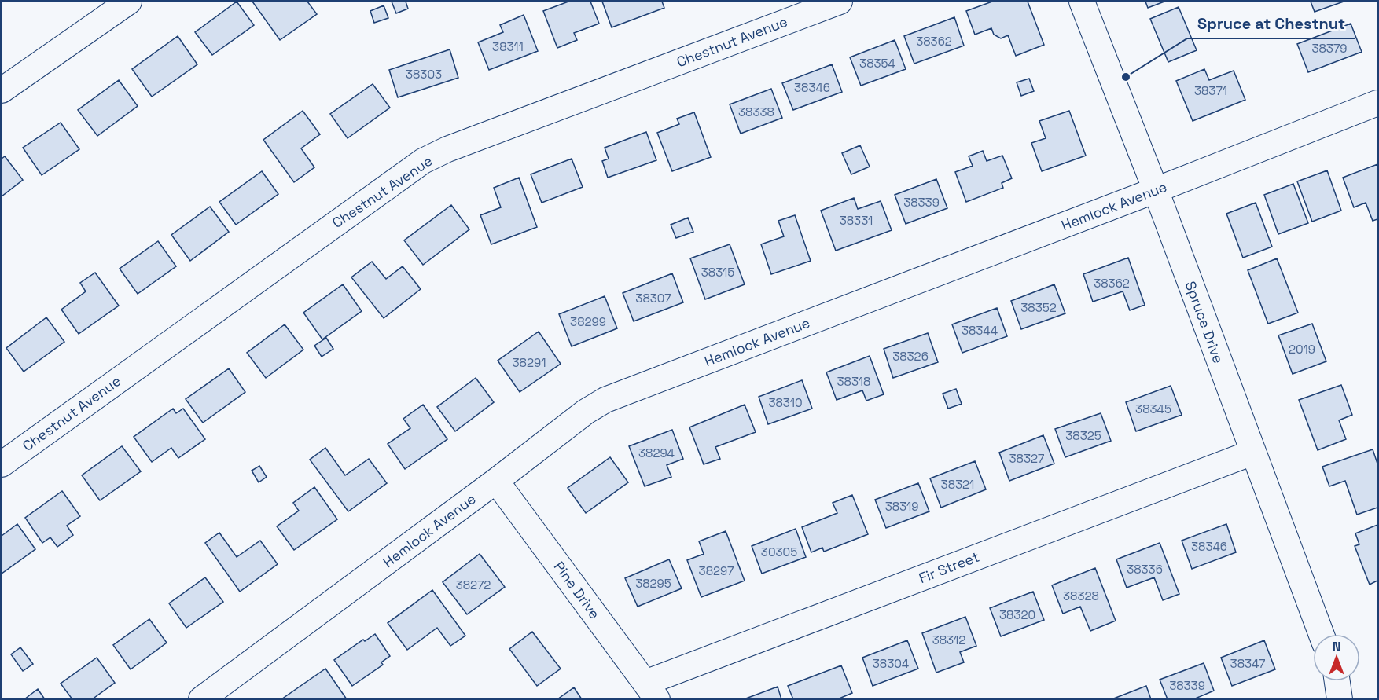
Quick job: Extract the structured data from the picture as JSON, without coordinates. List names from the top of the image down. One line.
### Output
{"streets":{"street":["Chestnut Avenue","Hemlock Avenue","Spruce Drive","Fir Street","Pine Drive"]},"crossings":[["Hemlock Avenue","Spruce Drive"],["Hemlock Avenue","Pine Drive"],["Spruce Drive","Fir Street"],["Fir Street","Pine Drive"]],"places":["Spruce at Chestnut"],"house_numbers":["38362","38311","38379","38354","38303","38346","38371","38338","38339","38331","38315","38362","38307","38352","38299","38344","2019","38326","38291","38318","38310","38345","38325","38294","38327","38321","38319","38346","30305","38336","38297","38295","38272","38328","38320","38312","38304","38347","38339"],"north":"top"}
